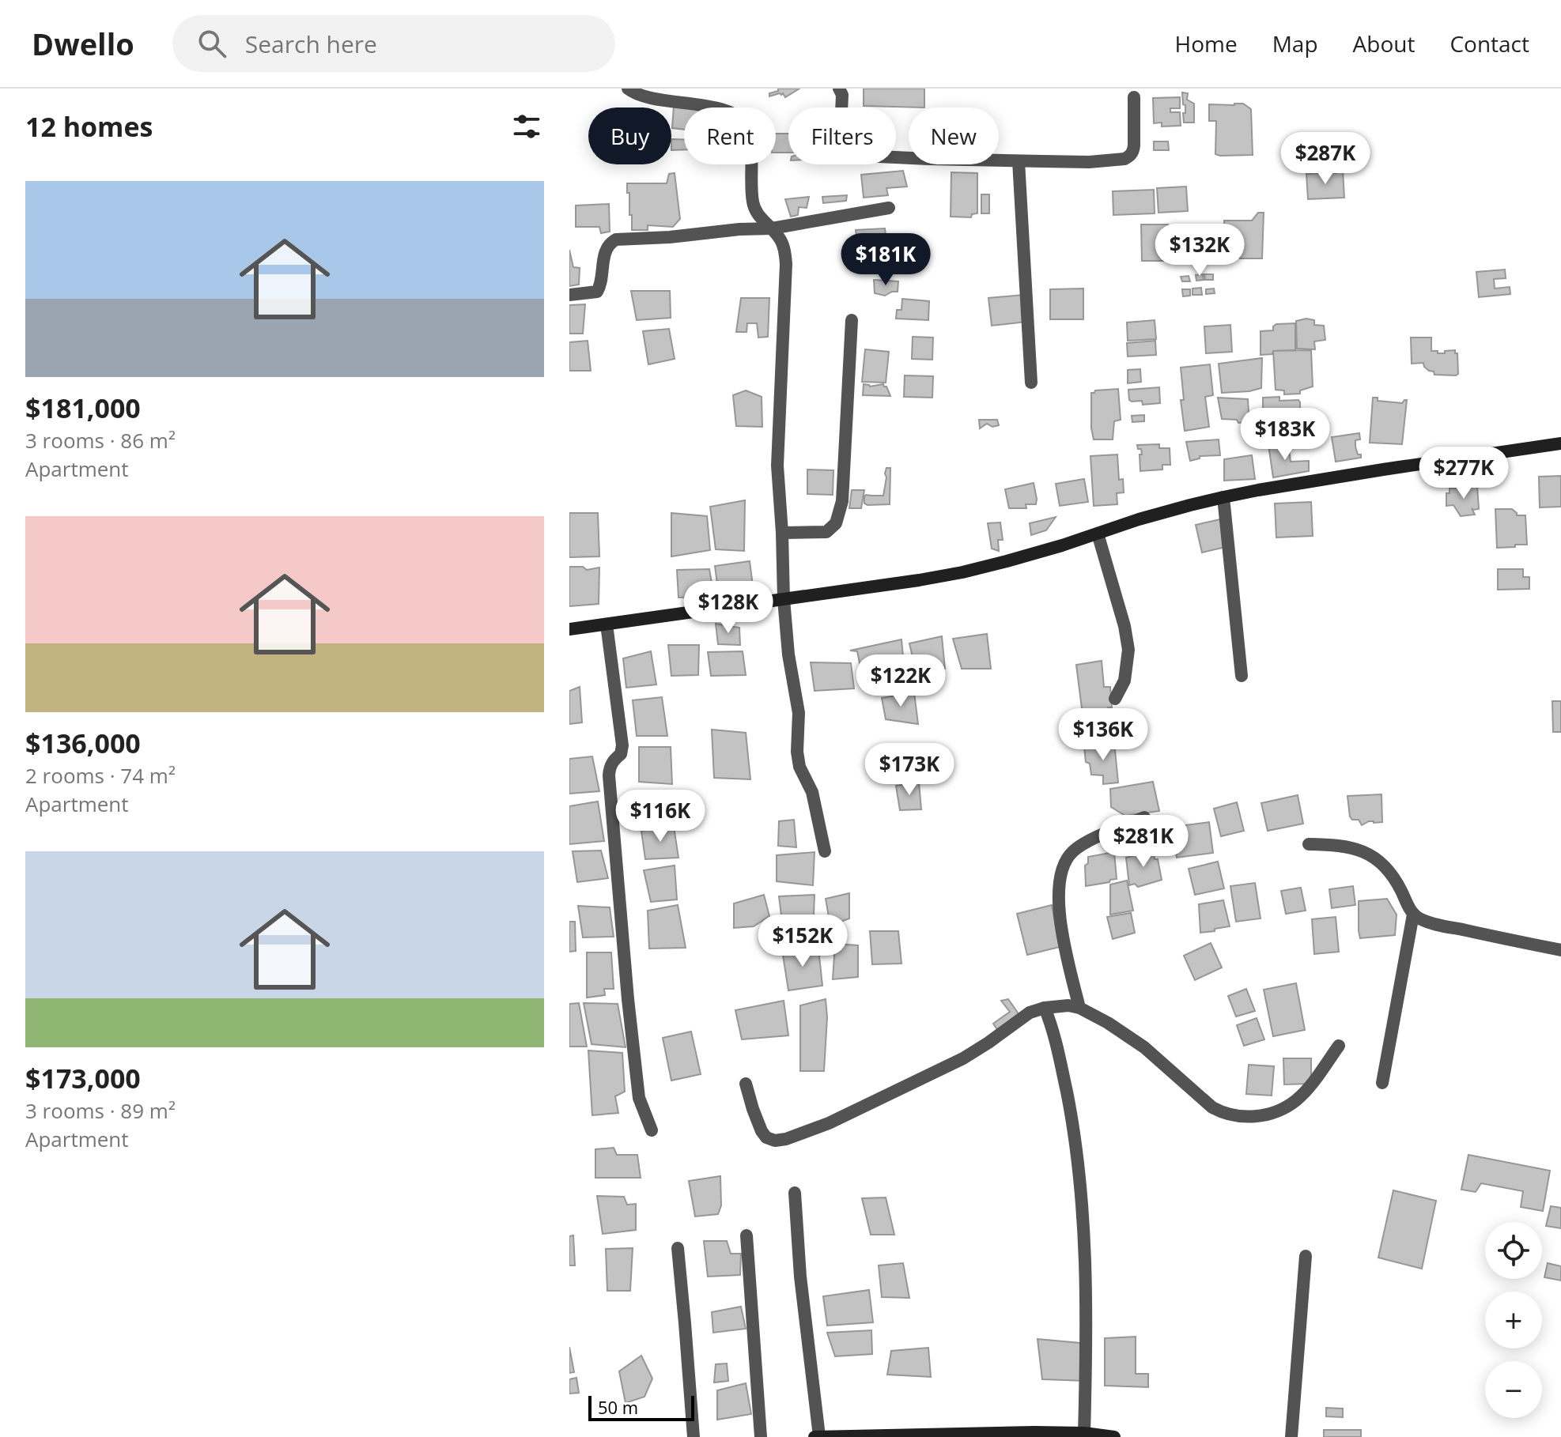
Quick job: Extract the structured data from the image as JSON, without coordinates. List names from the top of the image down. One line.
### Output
{"scale_bar":"50 m","page":{"header":"Dwello","search":"Search here","nav":["Home","Map","About","Contact"],"heading":"12 homes","chip":["Buy","Rent","Filters","New"],"price":["$287K","$132K","$181K","$183K","$277K","$128K","$122K","$136K","$173K","$116K","$281K","$152K"],"list":[{"name":"$181,000","note":"3 rooms · 86 m² · Apartment"},{"name":"$136,000","note":"2 rooms · 74 m² · Apartment"},{"name":"$173,000","note":"3 rooms · 89 m² · Apartment"}],"map_buttons":["+","−"],"scale":"50 m"}}
